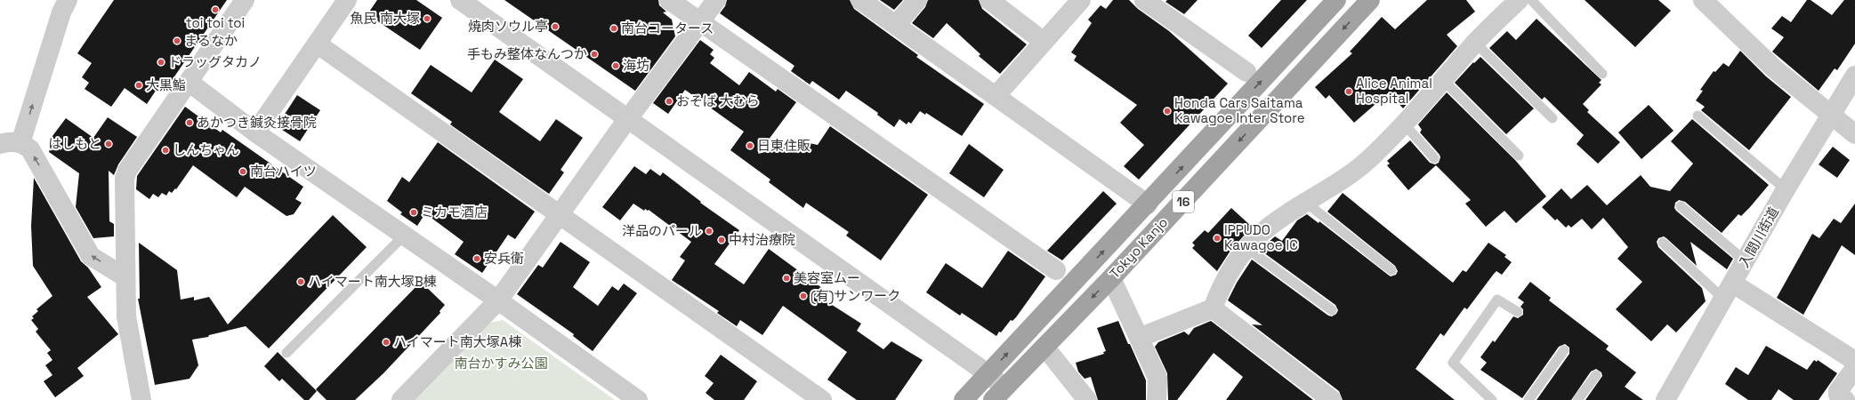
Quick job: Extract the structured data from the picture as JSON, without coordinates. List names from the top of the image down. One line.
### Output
{"streets":{"highway":["16","Tokyo Kanjo"],"street":["入間川街道"]},"parks":["南台かすみ公園"],"places":["toi toi toi","魚民 南大塚","焼肉ソウル亭","南台コータース","まるなか","手もみ整体なんつか","ドラッグタカノ","海坊","大黒鮨","Alice Animal Hospital","おそば 大むら","Honda Cars Saitama Kawagoe Inter Store","あかつき鍼灸接骨院","はしもと","日東住販","しんちゃん","南台ハイツ","ミカモ酒店","洋品のパール","IPPUDO Kawagoe IC","中村治療院","安兵衛","美容室ムー","ハイマート南大塚B棟","(有)サンワーク","ハイマート南大塚A棟"]}
